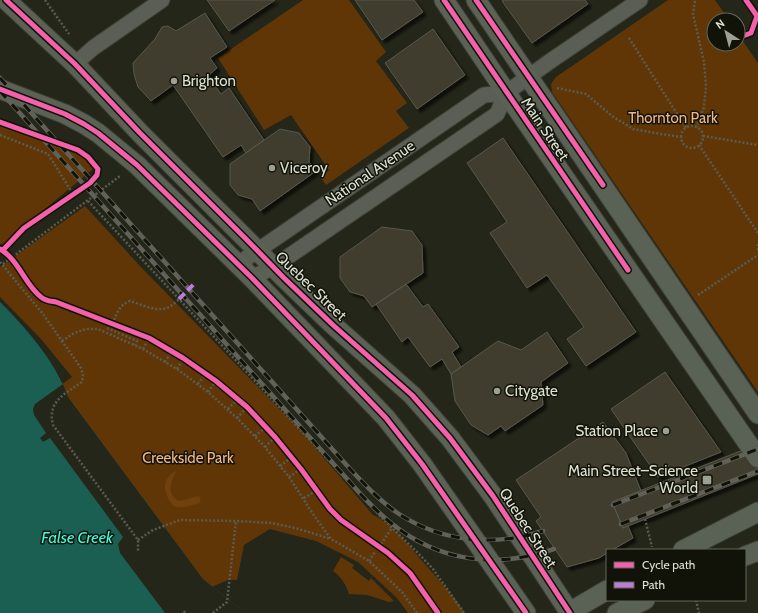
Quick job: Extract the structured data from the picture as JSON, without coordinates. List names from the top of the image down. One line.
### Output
{"streets":{"main road":["Main Street","Quebec Street"],"street":["National Avenue"]},"crossings":[["Main Street","National Avenue"],["National Avenue","Quebec Street"]],"water":["False Creek"],"parks":["Thornton Park","Creekside Park"],"places":{"other":["Brighton","Viceroy","Citygate","Station Place"],"transit":["Main Street–Science World"]},"legend":["Cycle path","Path"],"north":"top left"}
